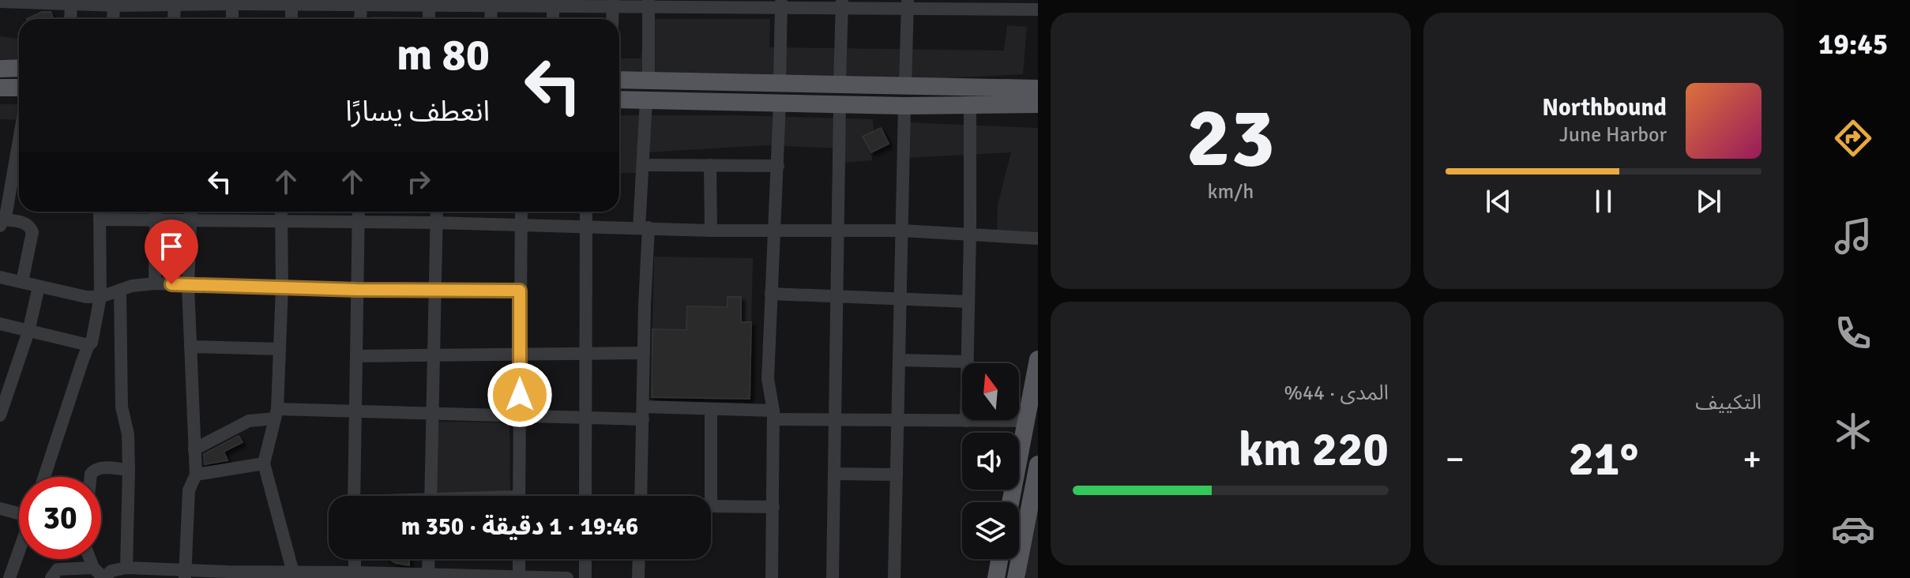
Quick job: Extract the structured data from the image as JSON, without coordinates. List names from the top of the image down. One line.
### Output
{"north":"top","page":{"tabs":"19:45","tile":[["23","km/h"],"التكييف",["المدى · 44%","220 km"]],"turn":["80 m","انعطف يسارًا"],"song":["Northbound","June Harbor"],"heat":["−","21°","+"],"limit":"30","trip":"19:46 · 1 دقيقة · 350 m"}}
